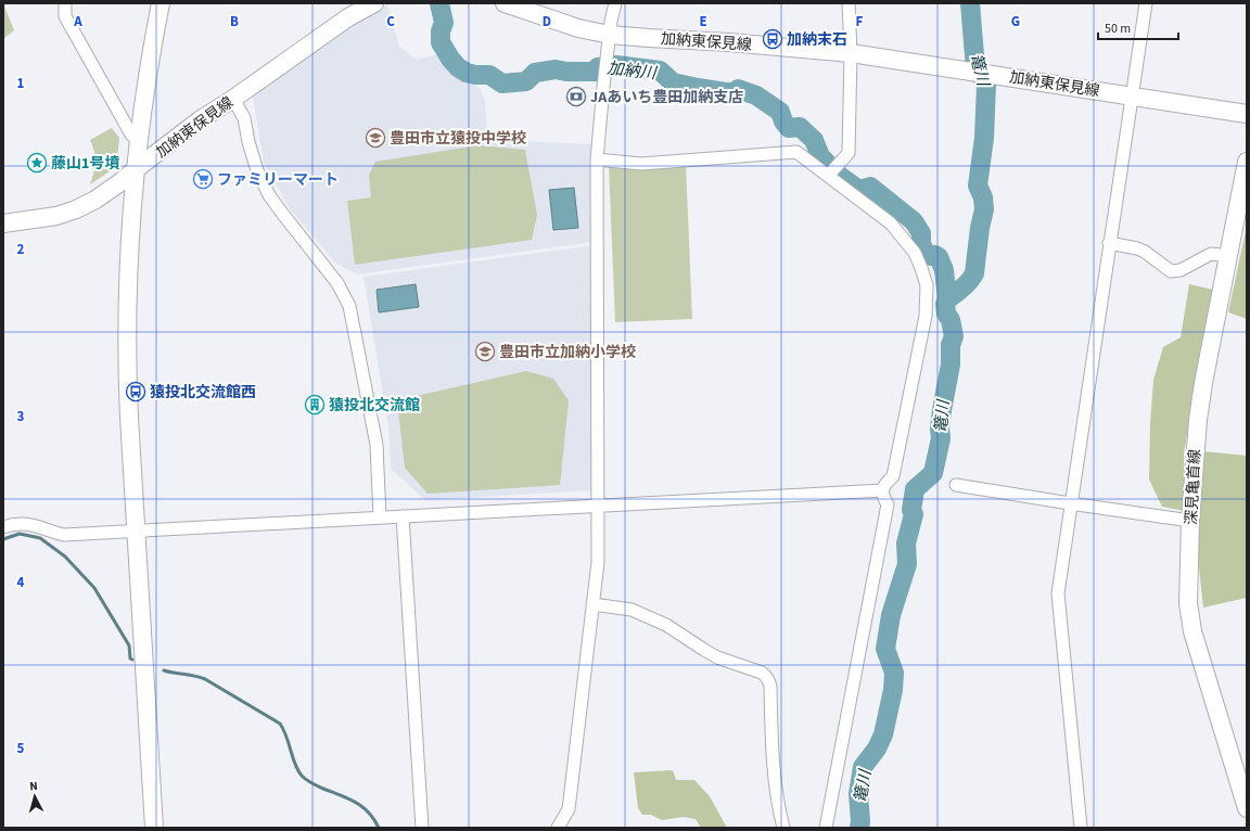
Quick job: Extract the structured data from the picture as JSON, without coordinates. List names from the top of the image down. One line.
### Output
{"streets":{"main road":["加納東保見線","深見亀首線"]},"water":["篭川","加納川"],"places":{"bus stop":["加納末石","猿投北交流館西"],"bank":["JAあいち豊田加納支店"],"school or university":["豊田市立猿投中学校","豊田市立加納小学校"],"place":["藤山1号墳"],"supermarket":["ファミリーマート"],"building":["猿投北交流館"]},"scale_bar":"50 m","north":"top","grid":{"columns":["A","B","C","D","E","F","G"],"rows":["1","2","3","4","5"]}}
